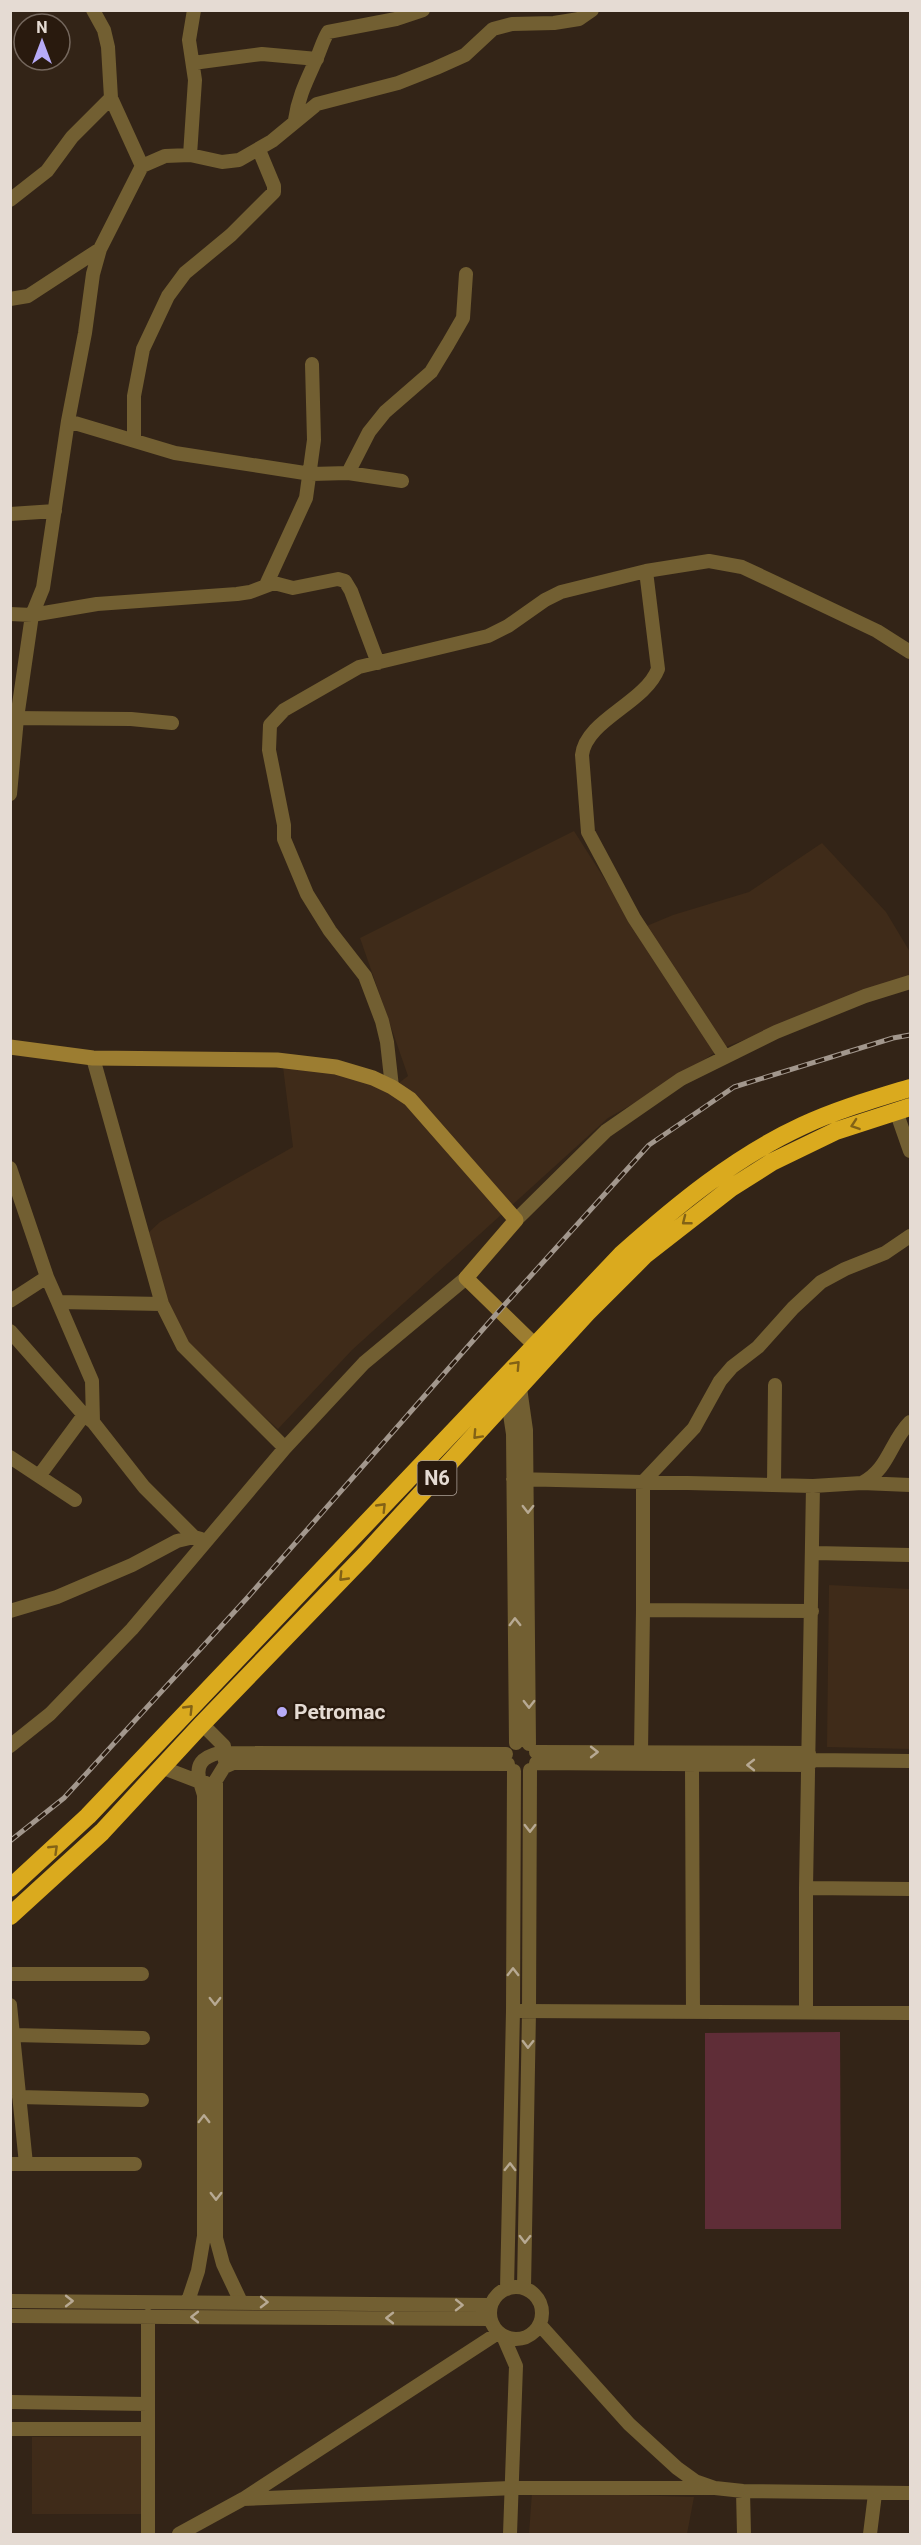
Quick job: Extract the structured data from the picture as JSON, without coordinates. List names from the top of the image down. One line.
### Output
{"streets":{"highway":["N6"]},"places":["Petromac"],"north":"top"}
